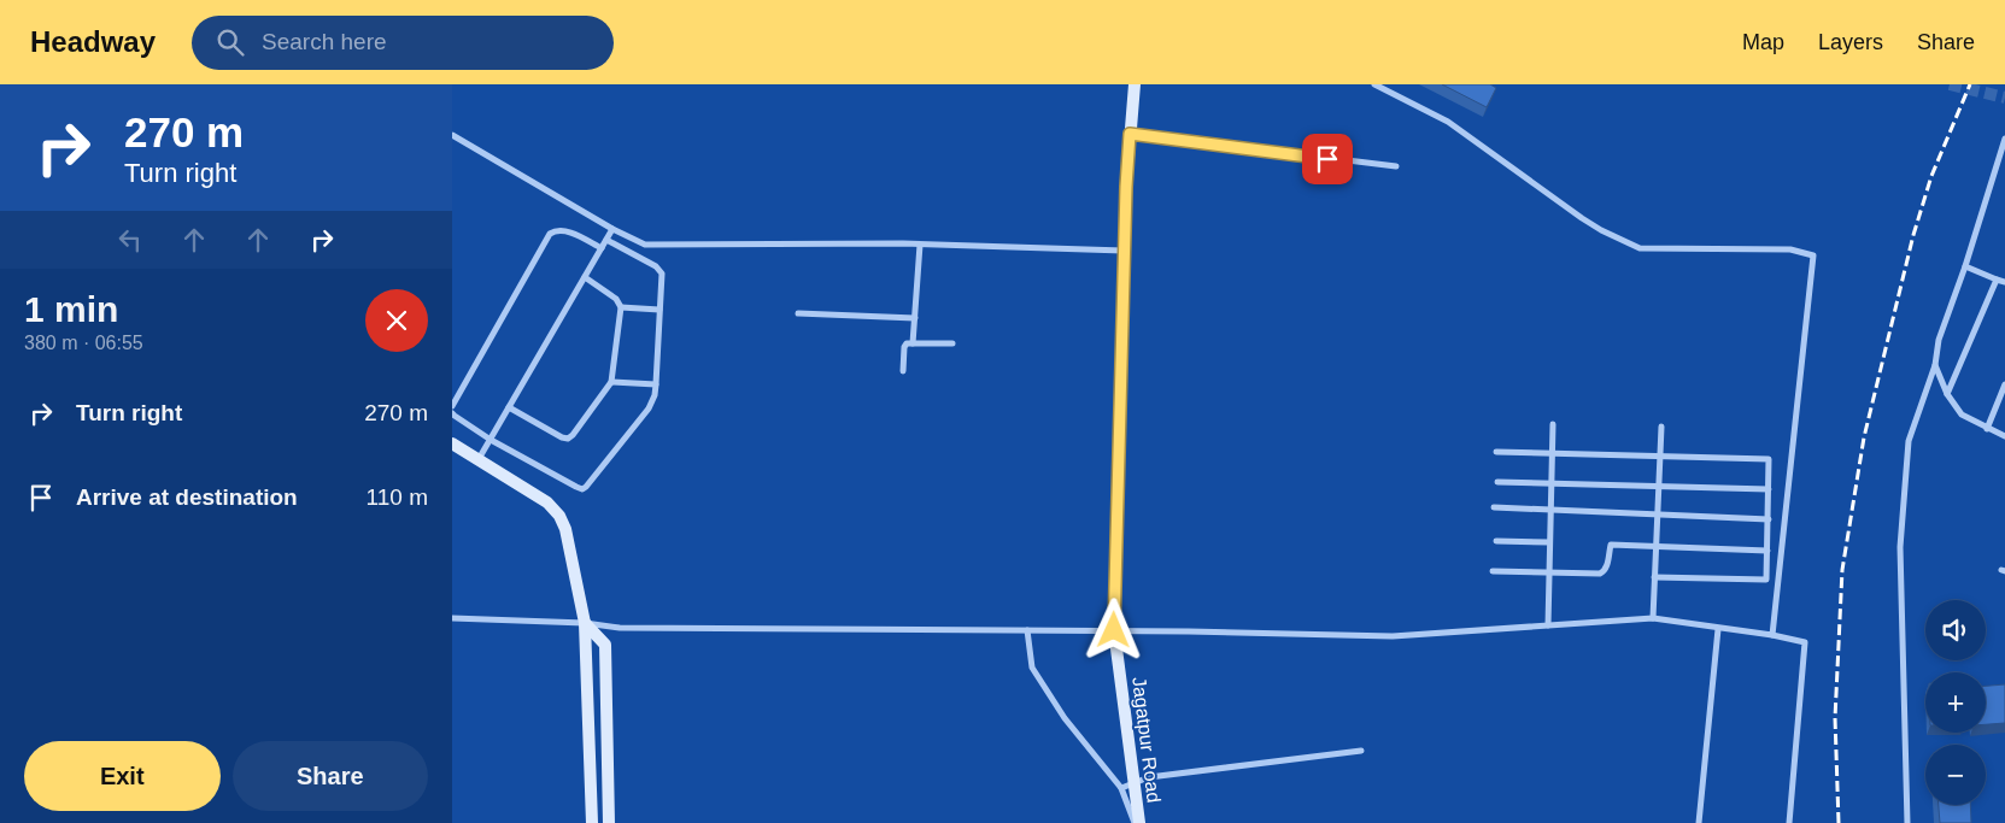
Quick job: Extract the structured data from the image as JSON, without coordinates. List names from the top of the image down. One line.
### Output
{"streets":{"street":["Jagatpur Road"]},"page":{"header":"Headway","search":"Search here","nav":["Map","Layers","Share"],"turn":["270 m","Turn right"],"heading":["1 min","380 m · 06:55"],"list":[{"name":"Turn right","value":"270 m"},{"name":"Arrive at destination","value":"110 m"}],"map_buttons":["+","−"],"buttons":["Exit","Share"]}}
